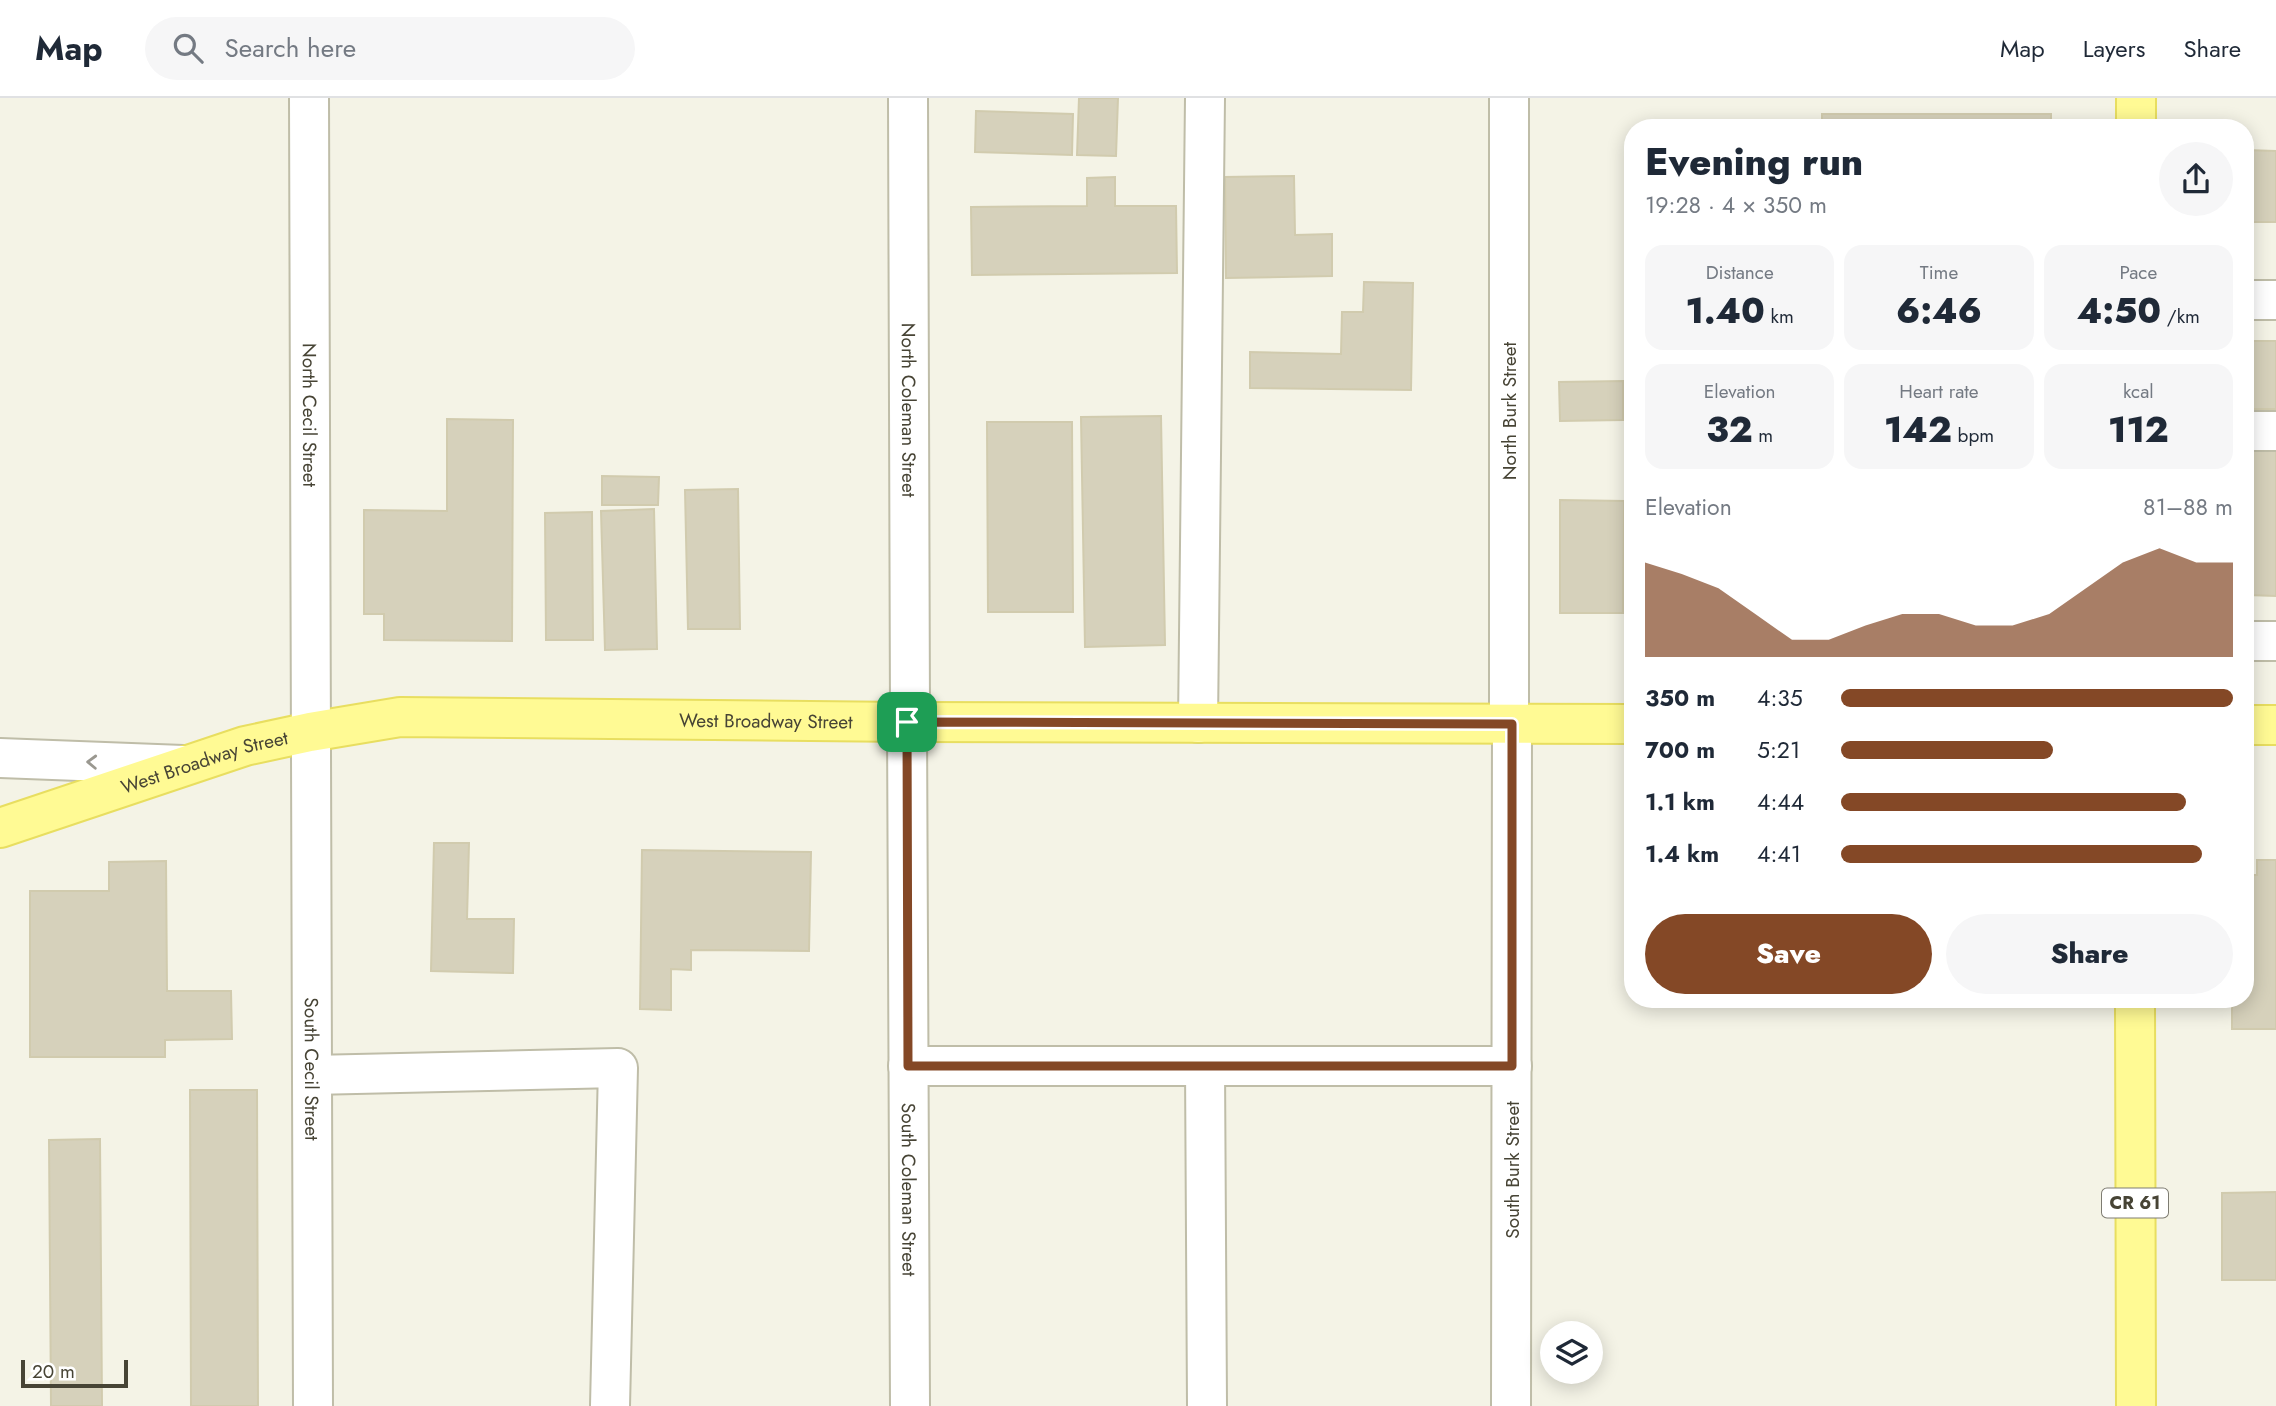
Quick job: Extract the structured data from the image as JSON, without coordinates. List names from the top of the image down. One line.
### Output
{"streets":{"main road":["West Broadway Street","CR 61"],"street":["North Coleman Street","North Burk Street","North Cecil Street","South Cecil Street","South Burk Street","South Coleman Street"]},"crossings":[["North Coleman Street","West Broadway Street"],["North Coleman Street","South Coleman Street"],["North Burk Street","West Broadway Street"],["North Burk Street","South Burk Street"],["North Cecil Street","West Broadway Street"],["North Cecil Street","South Cecil Street"],["West Broadway Street","South Cecil Street"],["West Broadway Street","South Burk Street"],["West Broadway Street","South Coleman Street"]],"scale_bar":"20 m","page":{"header":"Map","search":"Search here","nav":["Map","Layers","Share"],"heading":["Evening run","19:28 · 4 × 350 m"],"stats":[["Distance","1.40 km"],["Time","6:46"],["Pace","4:50 /km"],["Elevation","32 m"],["Heart rate","142 bpm"],["kcal","112"]],"chart":["Elevation","81–88 m"],"list":[{"name":"350 m","note":"4:35"},{"name":"700 m","note":"5:21"},{"name":"1.1 km","note":"4:44"},{"name":"1.4 km","note":"4:41"}],"buttons":["Save","Share"],"scale":"20 m"}}
